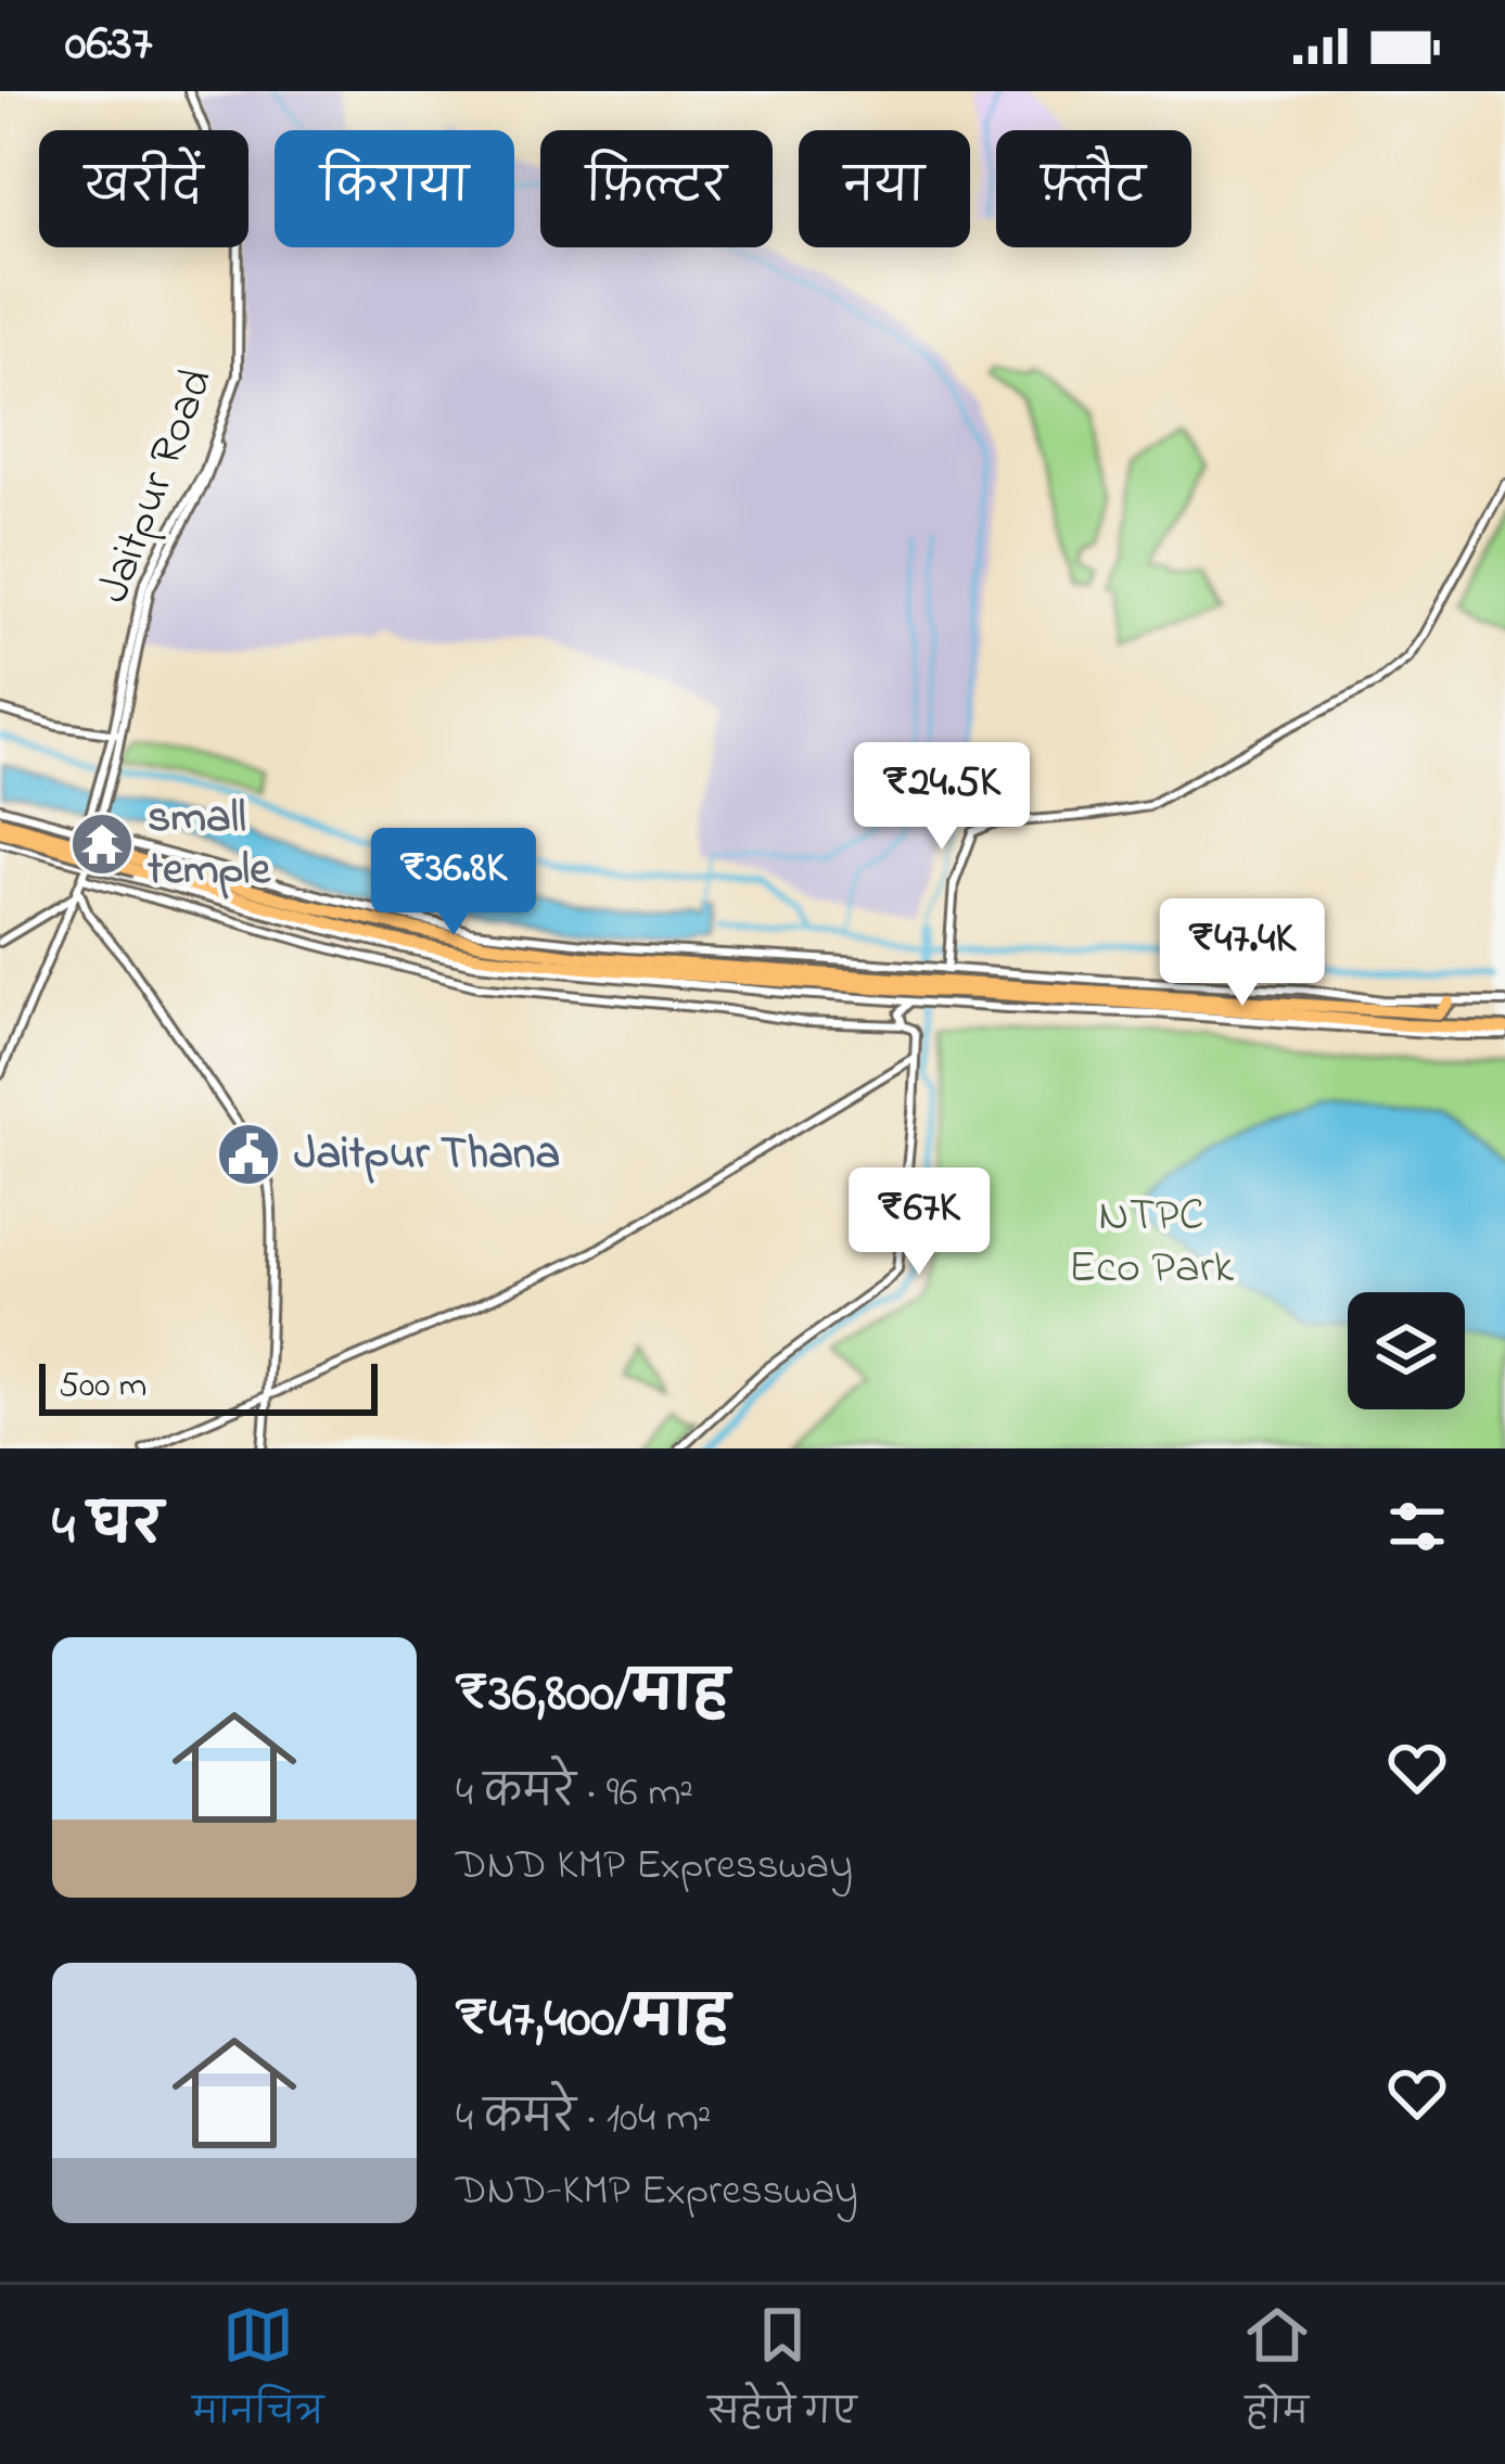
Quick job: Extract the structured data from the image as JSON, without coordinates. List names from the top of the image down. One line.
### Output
{"streets":{"street":["Jaitpur Road"]},"parks":["NTPC Eco Park"],"places":{"temple":["small temple"],"public building":["Jaitpur Thana"]},"scale_bar":"500 m","page":{"status":"06:37","chip":["खरीदें","किराया","फ़िल्टर","नया","फ़्लैट"],"price":["₹24.5K","₹36.8K","₹47.4K","₹67K"],"scale":"500 m","heading":"4 घर","list":[{"name":"₹36,800/माह","note":"4 कमरे · 96 m² · DND KMP Expressway"},{"name":"₹47,400/माह","note":"4 कमरे · 104 m² · DND-KMP Expressway"}],"tabs":["मानचित्र","सहेजे गए","होम"]}}
